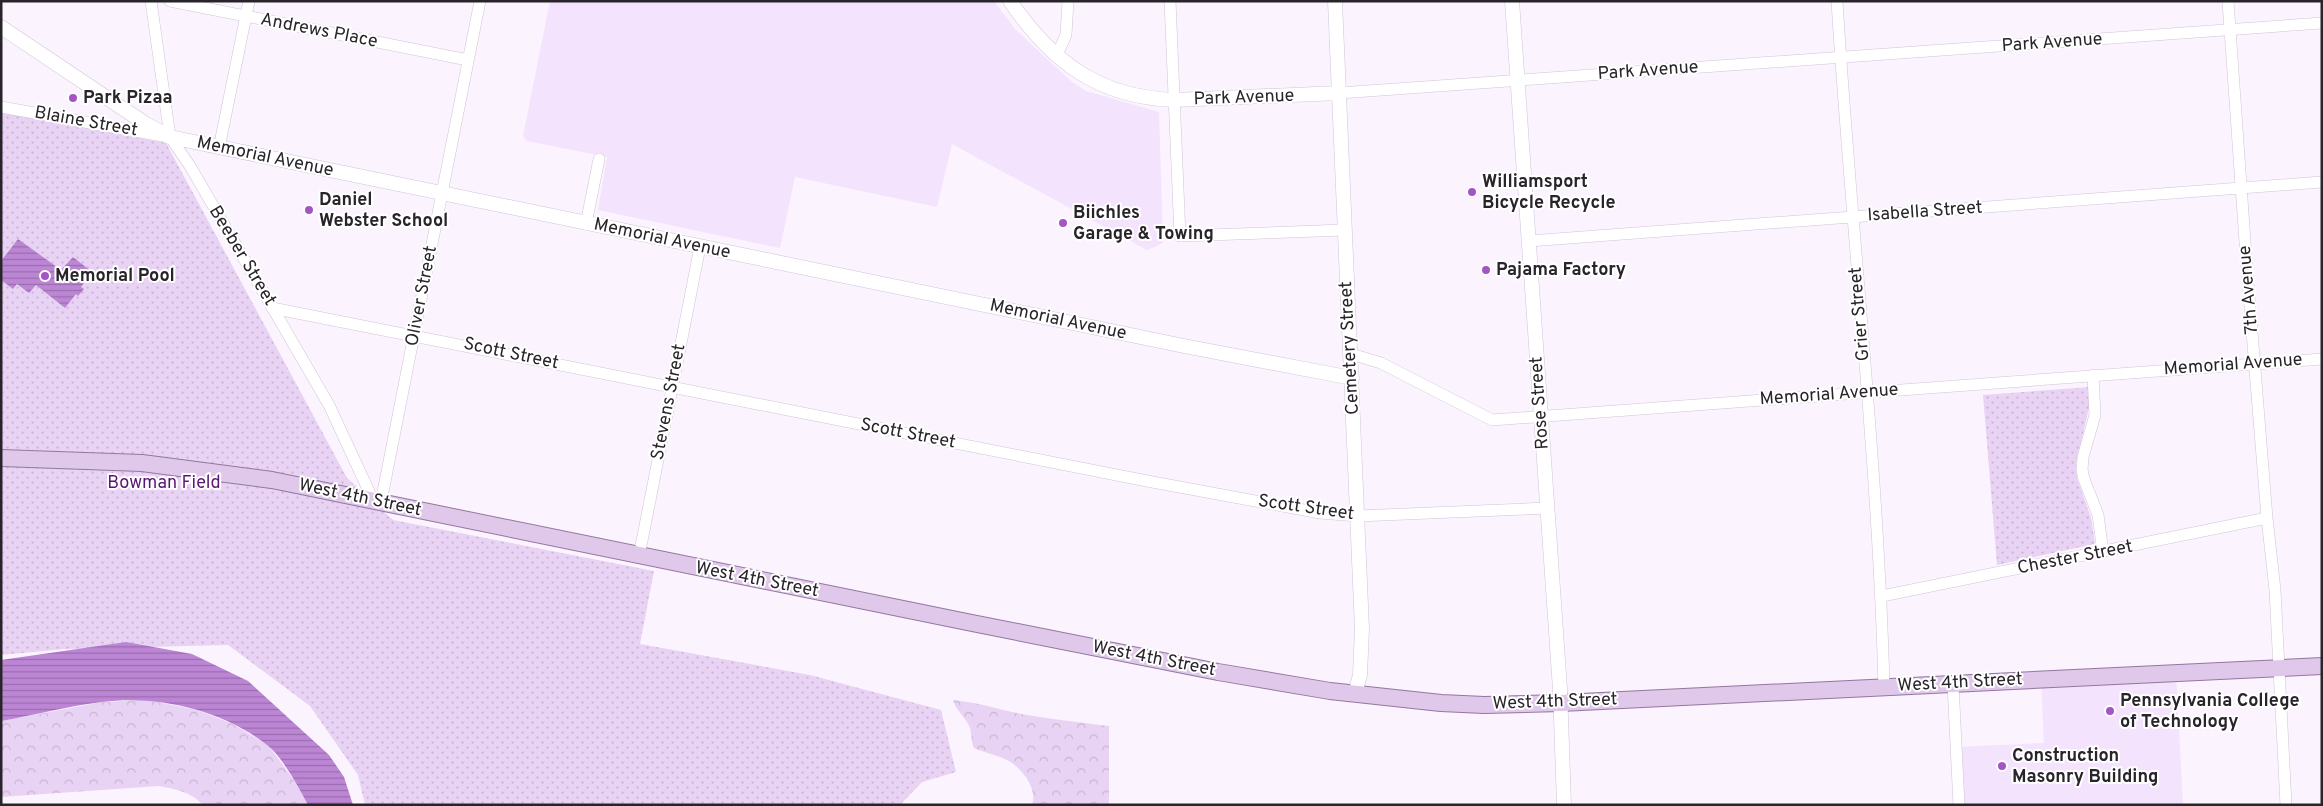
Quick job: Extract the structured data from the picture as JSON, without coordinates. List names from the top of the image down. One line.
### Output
{"streets":{"main road":["West 4th Street"],"street":["Andrews Place","Park Avenue","Blaine Street","Memorial Avenue","Isabella Street","Beeber Street","7th Avenue","Oliver Street","Grier Street","Cemetery Street","Scott Street","Stevens Street","Rose Street","Chester Street"]},"crossings":[["Andrews Place","Oliver Street"],["Park Avenue","7th Avenue"],["Park Avenue","Grier Street"],["Park Avenue","Cemetery Street"],["Park Avenue","Rose Street"],["Blaine Street","Memorial Avenue"],["Blaine Street","Beeber Street"],["Memorial Avenue","Beeber Street"],["Memorial Avenue","7th Avenue"],["Memorial Avenue","Oliver Street"],["Memorial Avenue","Grier Street"],["Memorial Avenue","Cemetery Street"],["Memorial Avenue","Stevens Street"],["Memorial Avenue","Rose Street"],["Isabella Street","7th Avenue"],["Isabella Street","Grier Street"],["Isabella Street","Rose Street"],["Beeber Street","Oliver Street"],["Beeber Street","Scott Street"],["Beeber Street","West 4th Street"],["7th Avenue","West 4th Street"],["7th Avenue","Chester Street"],["Oliver Street","Scott Street"],["Oliver Street","West 4th Street"],["Grier Street","West 4th Street"],["Grier Street","Chester Street"],["Cemetery Street","Scott Street"],["Cemetery Street","West 4th Street"],["Scott Street","Stevens Street"],["Scott Street","Rose Street"],["Stevens Street","West 4th Street"],["Rose Street","West 4th Street"]],"parks":["Bowman Field"],"places":["Park Pizaa","Williamsport Bicycle Recycle","Daniel Webster School","Biichles Garage & Towing","Pajama Factory","Memorial Pool","Pennsylvania College of Technology","Construction Masonry Building"]}
